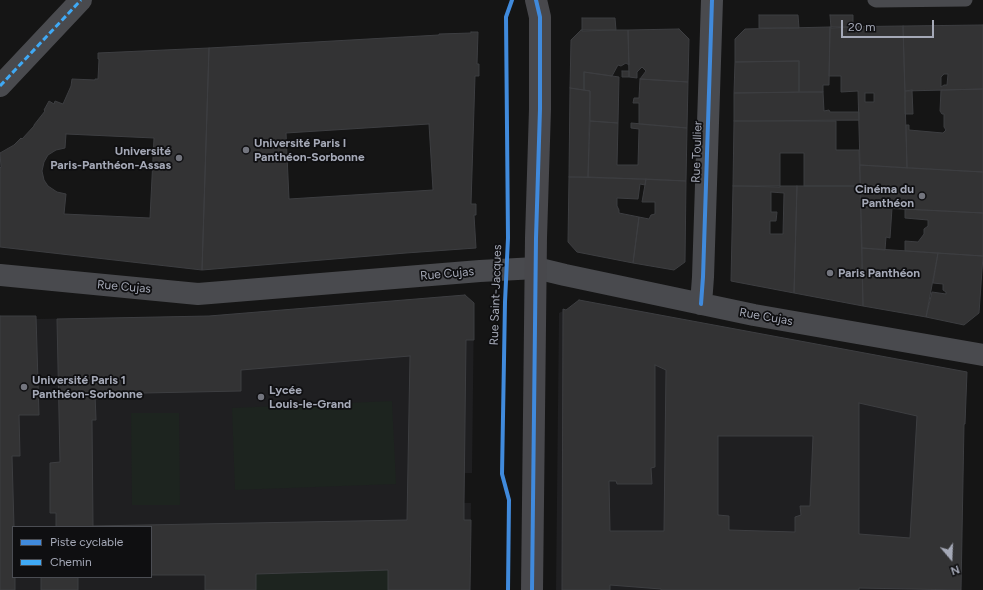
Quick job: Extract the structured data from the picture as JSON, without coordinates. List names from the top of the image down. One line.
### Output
{"streets":{"street":["Rue Toullier","Rue Cujas"],"cycle path":["Rue Saint-Jacques"]},"crossings":[["Rue Toullier","Rue Cujas"]],"places":["Université Paris I Panthéon-Sorbonne","Université Paris-Panthéon-Assas","Cinéma du Panthéon","Paris Panthéon","Université Paris 1 Panthéon-Sorbonne","Lycée Louis-le-Grand"],"legend":["Piste cyclable","Chemin"],"scale_bar":"20 m","north":"bottom"}
